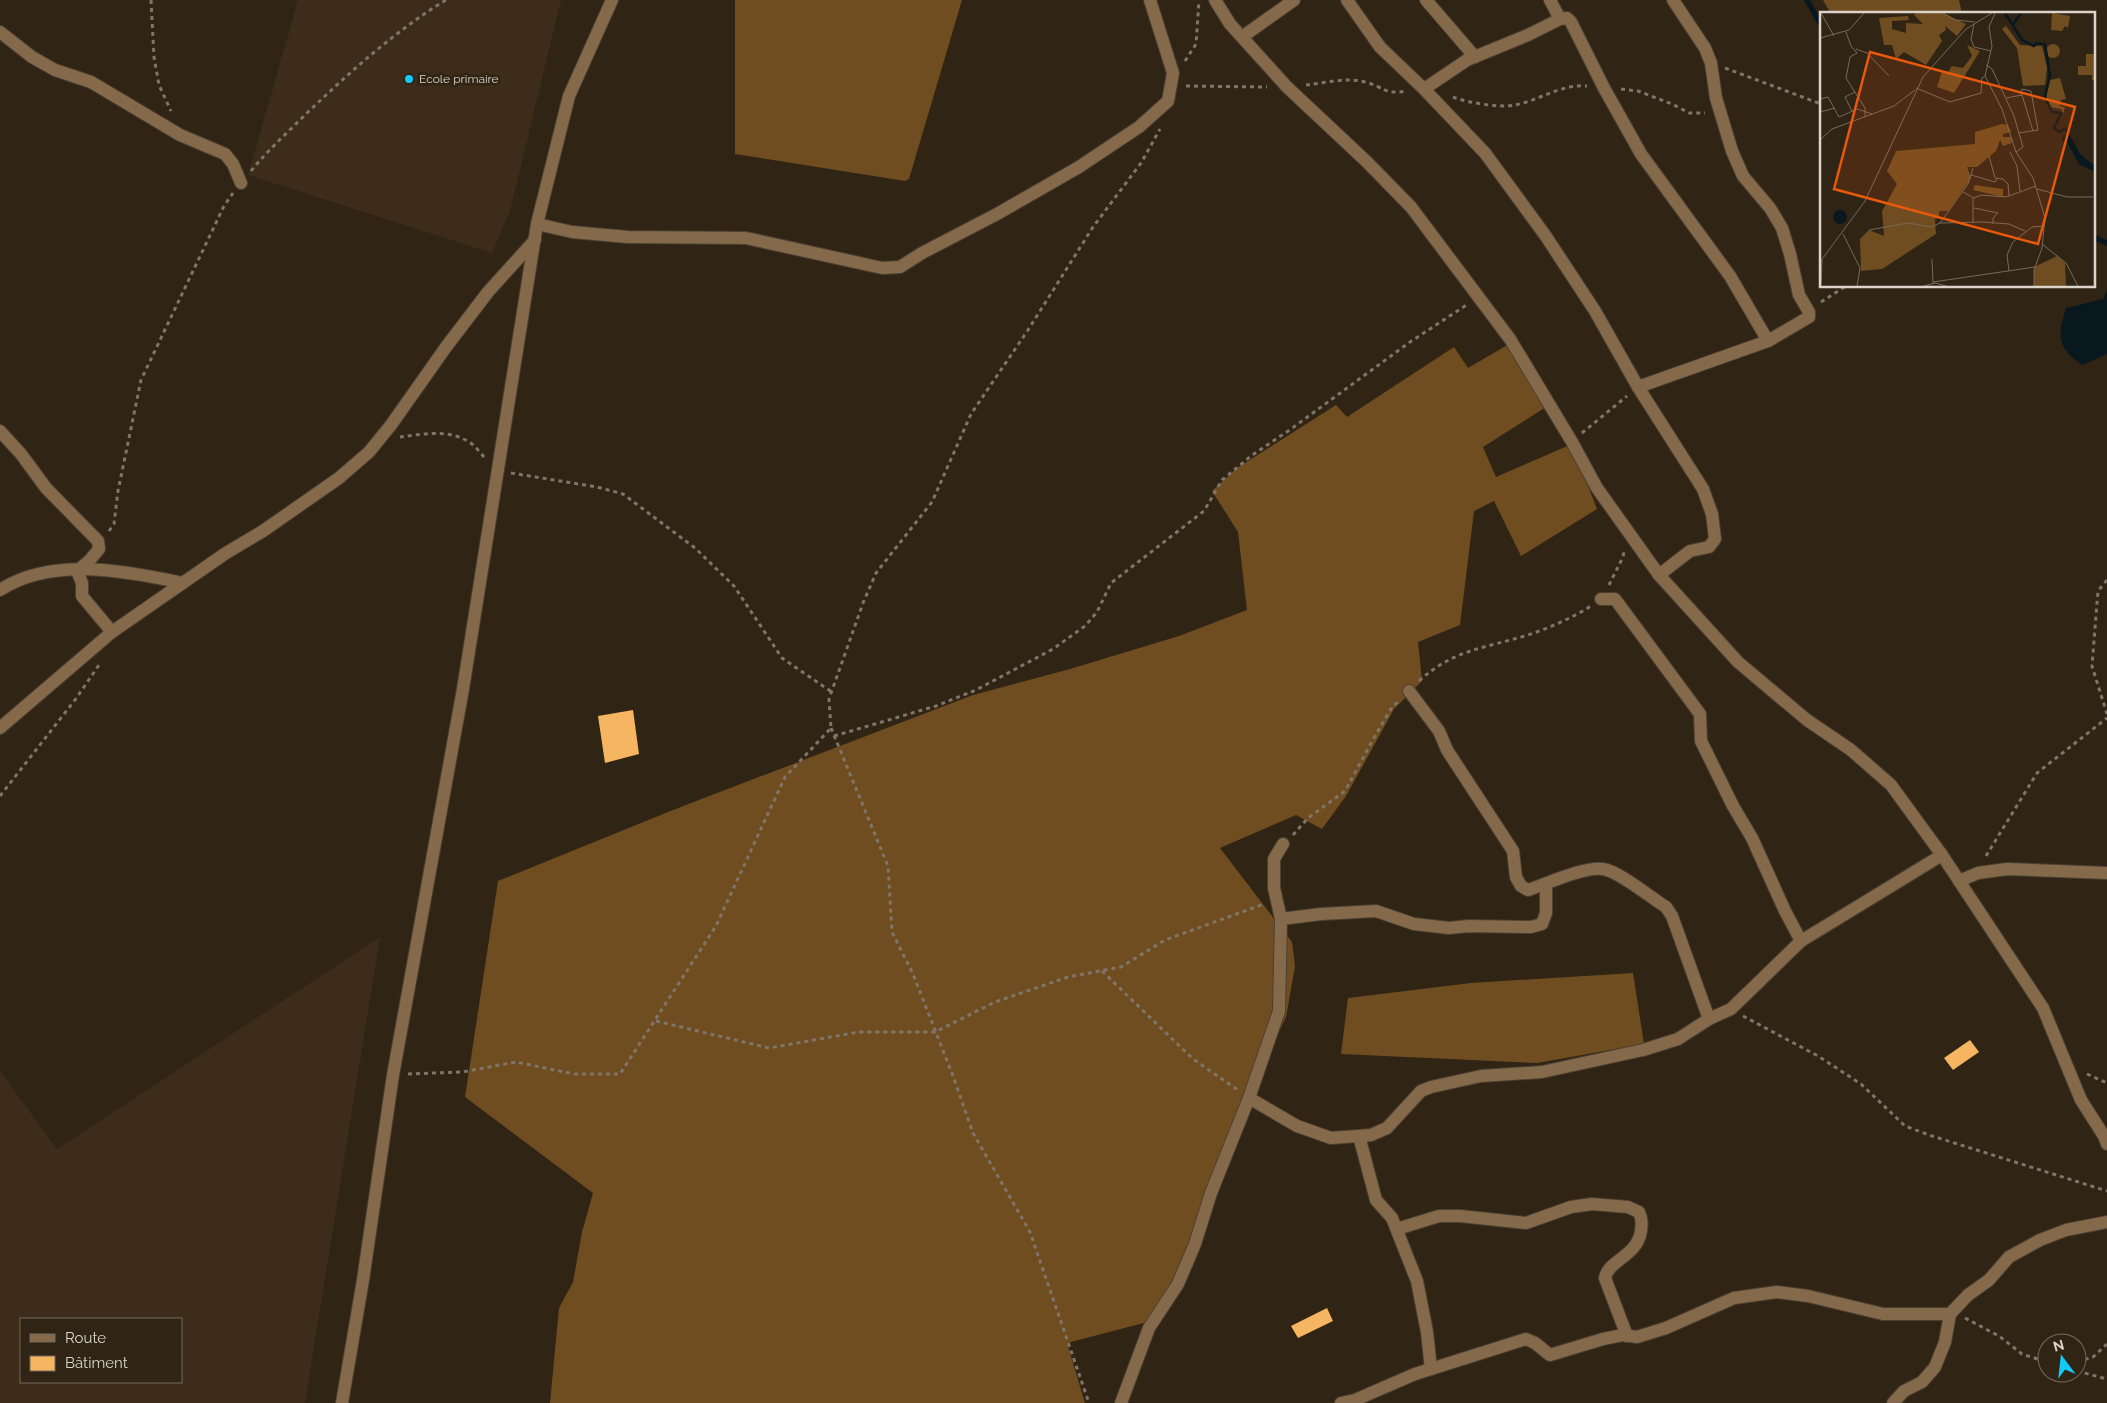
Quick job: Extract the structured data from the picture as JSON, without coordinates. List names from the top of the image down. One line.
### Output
{"places":["Ecole primaire"],"legend":["Route","Bâtiment"],"north":"top"}
